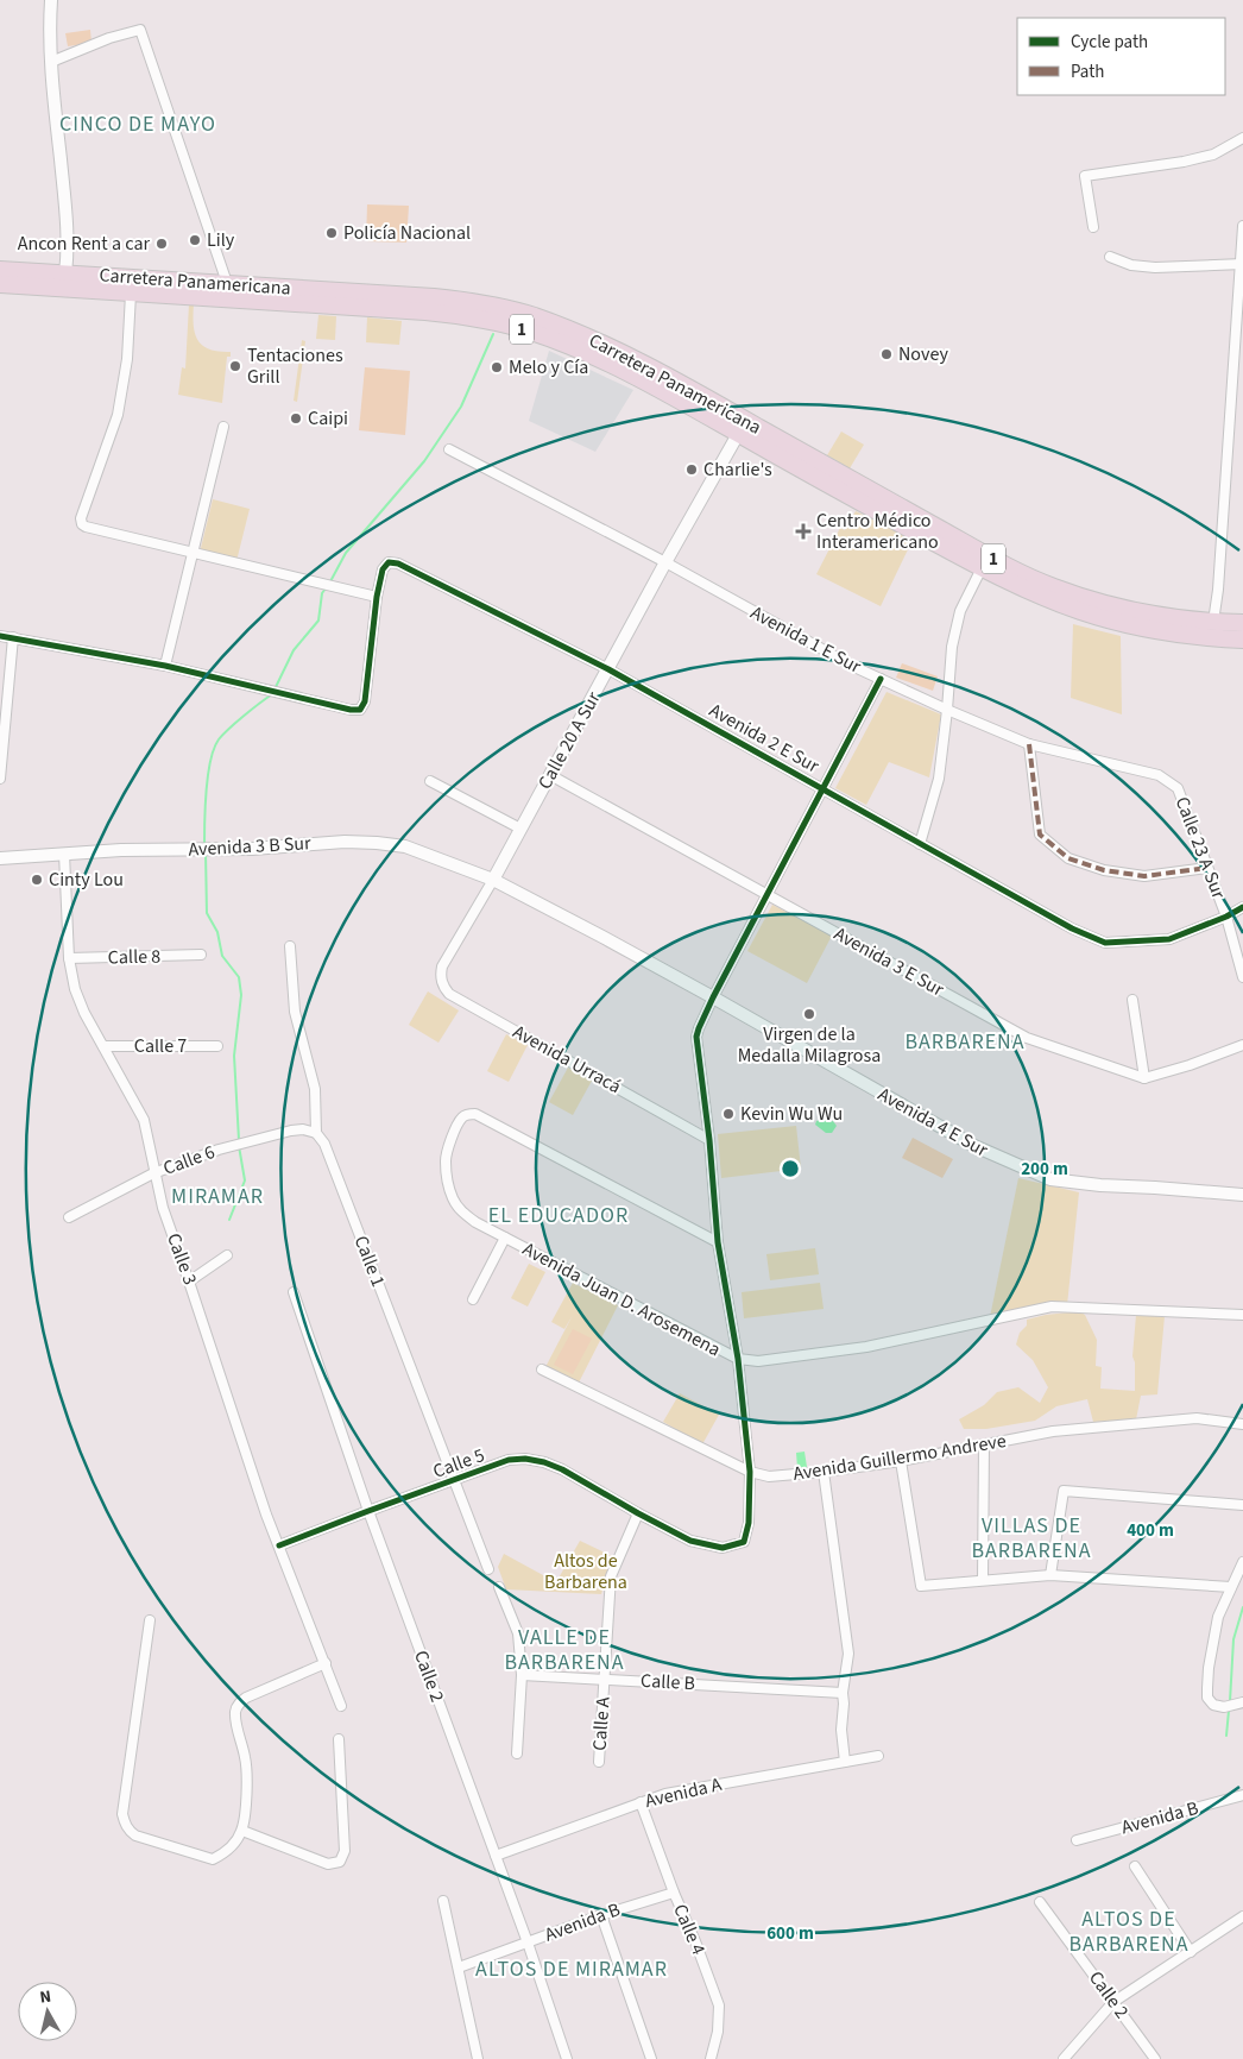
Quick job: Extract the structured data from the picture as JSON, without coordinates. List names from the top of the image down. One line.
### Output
{"streets":{"highway":["Carretera Panamericana","1"],"street":["Avenida 1 E Sur","Avenida 2 E Sur","Calle 20 A Sur","Avenida 3 B Sur","Calle 23 A Sur","Calle 8","Avenida 3 E Sur","Calle 7","Avenida Urracá","Avenida 4 E Sur","Calle 6","Calle 3","Calle 1","Avenida Juan D. Arosemena","Avenida Guillermo Andreve","Calle 5","Calle 2","Calle B","Calle A","Avenida A","Avenida B","Calle 4"]},"crossings":[["Carretera Panamericana","Calle 20 A Sur"],["Avenida 1 E Sur","Calle 20 A Sur"],["Avenida 1 E Sur","Calle 23 A Sur"],["Avenida 2 E Sur","Calle 20 A Sur"],["Avenida 2 E Sur","Calle 23 A Sur"],["Calle 20 A Sur","Avenida 3 B Sur"],["Calle 20 A Sur","Avenida 3 E Sur"],["Calle 20 A Sur","Avenida Urracá"],["Calle 20 A Sur","Avenida 4 E Sur"],["Avenida 3 B Sur","Avenida 4 E Sur"],["Avenida 3 B Sur","Calle 3"],["Calle 8","Calle 3"],["Calle 7","Calle 3"],["Calle 6","Calle 3"],["Calle 6","Calle 1"],["Calle 3","Calle 5"],["Calle 1","Calle 5"],["Avenida Guillermo Andreve","Calle 5"],["Calle 5","Calle 2"],["Calle 5","Calle A"],["Calle 2","Avenida A"],["Calle 2","Avenida B"],["Calle B","Calle A"],["Avenida A","Calle 4"],["Avenida B","Calle 4"]],"districts":["CINCO DE MAYO","BARBARENA","MIRAMAR","EL EDUCADOR","VILLAS DE BARBARENA","VALLE DE BARBARENA","ALTOS DE BARBARENA","ALTOS DE MIRAMAR"],"parks":["Altos de Barbarena"],"places":{"other":["Policía Nacional","Lily","Ancon Rent a car","Novey","Tentaciones Grill","Melo y Cía","Caipi","Charlie's","Cinty Lou","Virgen de la Medalla Milagrosa","Kevin Wu Wu"],"health":["Centro Médico Interamericano"]},"legend":["Cycle path","Path"],"north":"top","rings":["200 m","400 m","600 m"]}
